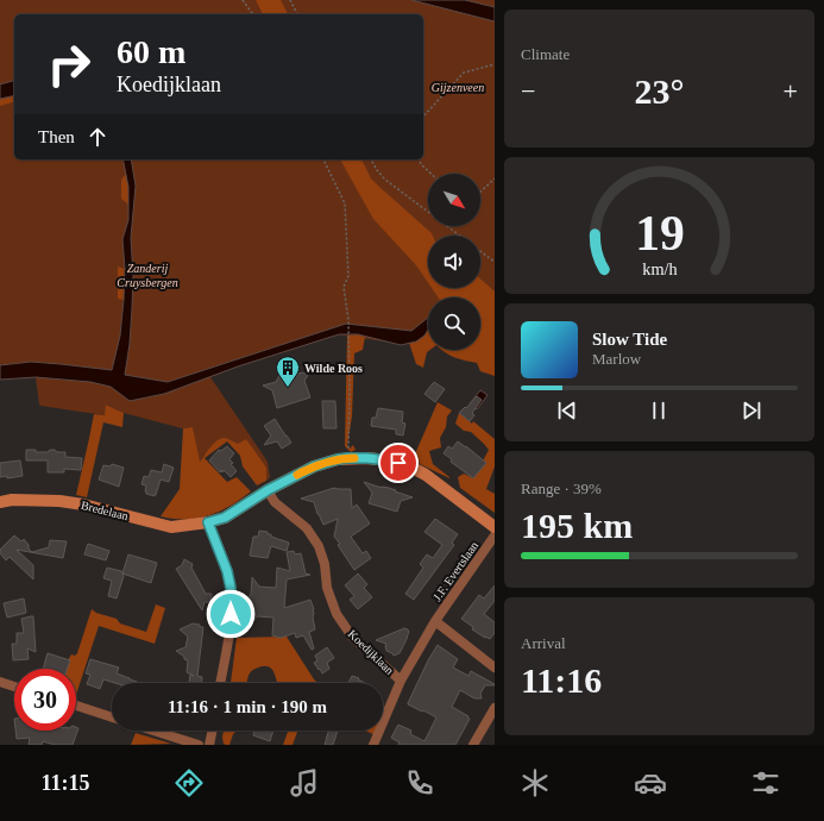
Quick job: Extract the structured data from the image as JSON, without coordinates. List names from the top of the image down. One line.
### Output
{"streets":{"main road":["Bredelaan"],"street":["J.F. Evertslaan","Koedijklaan"]},"crossings":[["J.F. Evertslaan","Koedijklaan"]],"parks":["Gijzenveen","Zanderij Cruysbergen"],"places":{"building":["Wilde Roos"]},"north":"bottom right","page":{"tile":["Climate",["Range · 39%","195 km"],["Arrival","11:16"]],"turn":["60 m","Koedijklaan"],"heat":["−","23°","+"],"then":"Then","song":["Slow Tide","Marlow"],"limit":"30","trip":"11:16 · 1 min · 190 m","tabs":"11:15","gauge":["19","km/h"]}}
